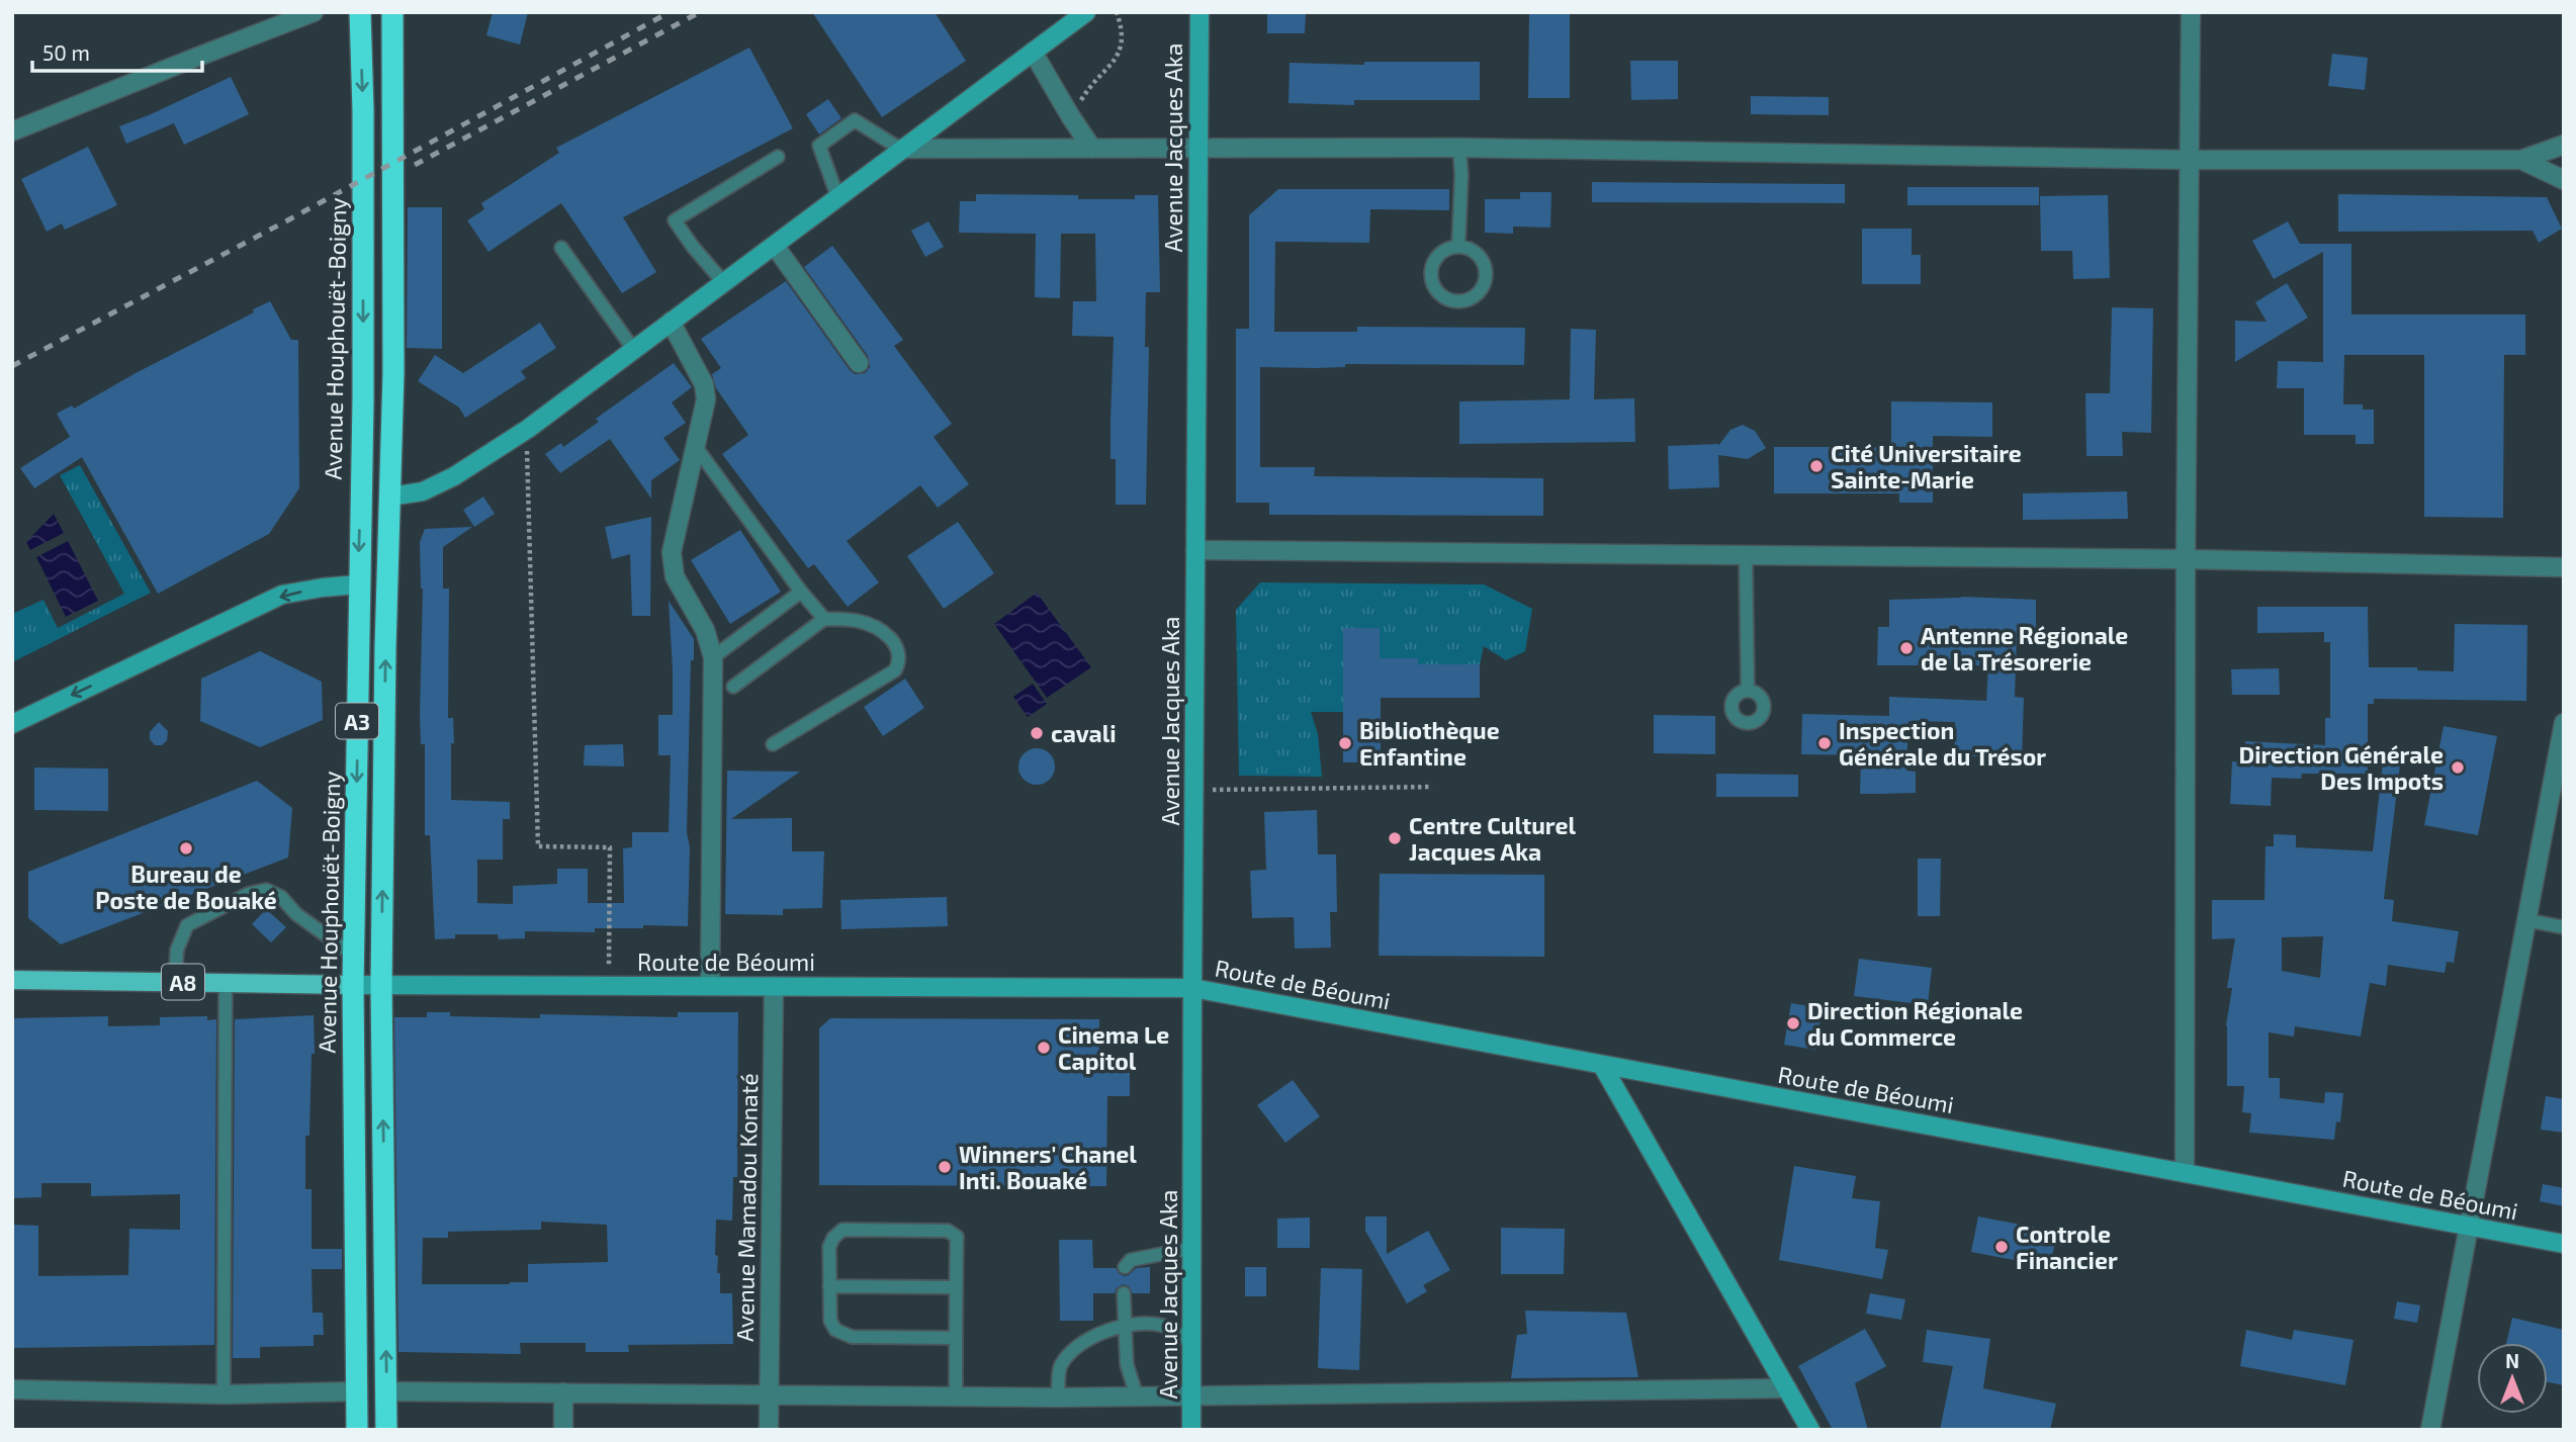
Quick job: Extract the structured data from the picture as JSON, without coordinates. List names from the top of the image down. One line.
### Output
{"streets":{"highway":["Avenue Houphouët-Boigny","A3"],"main road":["Route de Béoumi","A8"],"street":["Avenue Jacques Aka","Avenue Mamadou Konaté"]},"crossings":[["Avenue Jacques Aka","Route de Béoumi"],["Avenue Houphouët-Boigny","Route de Béoumi"],["A3","Route de Béoumi"],["Route de Béoumi","Avenue Mamadou Konaté"]],"places":["Cité Universitaire Sainte-Marie","Antenne Régionale de la Trésorerie","cavali","Bibliothèque Enfantine","Inspection Générale du Trésor","Direction Générale Des Impots","Centre Culturel Jacques Aka","Bureau de Poste de Bouaké","Direction Régionale du Commerce","Cinema Le Capitol","Winners' Chanel Inti. Bouaké","Controle Financier"],"scale_bar":"50 m","north":"top"}
